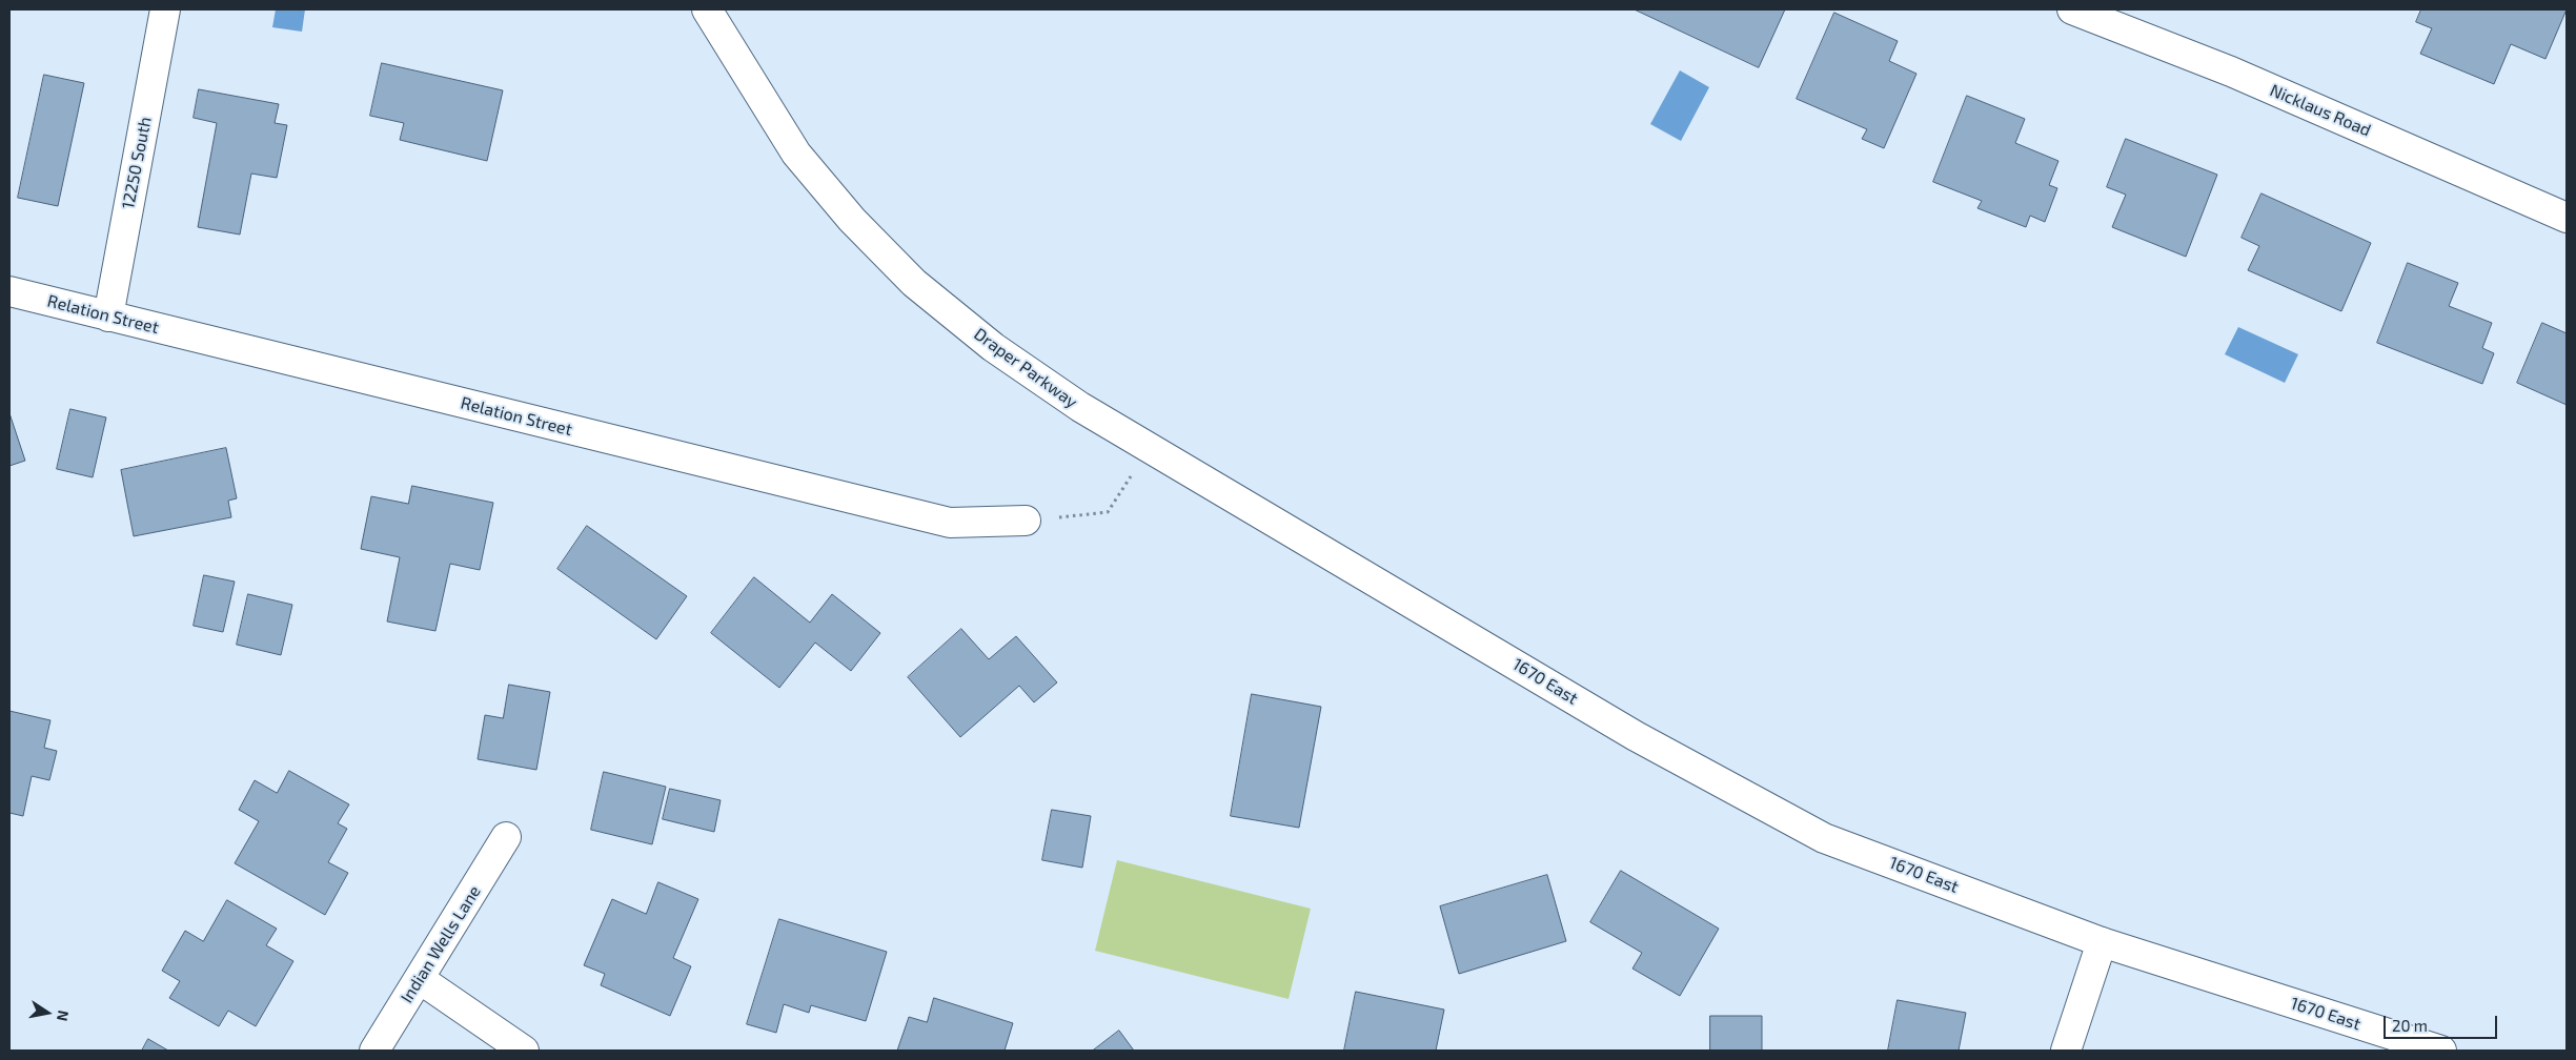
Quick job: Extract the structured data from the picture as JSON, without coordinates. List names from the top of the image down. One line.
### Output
{"streets":{"street":["Nicklaus Road","12250 South","Relation Street","Draper Parkway","1670 East","Indian Wells Lane"]},"crossings":[["12250 South","Relation Street"],["Draper Parkway","1670 East"]],"scale_bar":"20 m","north":"right"}
